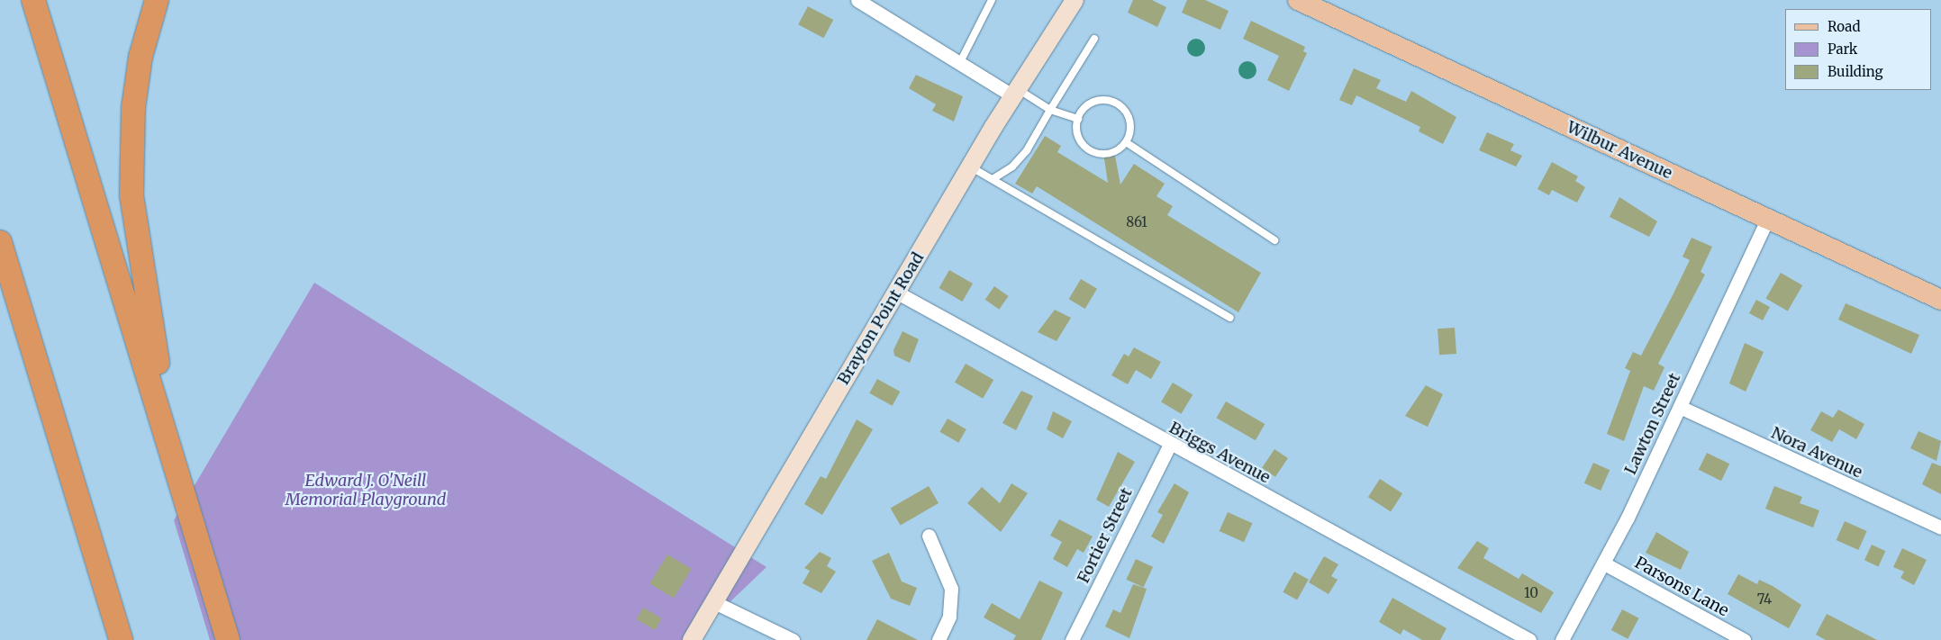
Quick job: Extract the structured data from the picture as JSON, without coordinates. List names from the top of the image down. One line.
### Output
{"streets":{"main road":["Wilbur Avenue"],"street":["Brayton Point Road","Lawton Street","Briggs Avenue","Nora Avenue","Fortier Street","Parsons Lane"]},"crossings":[["Wilbur Avenue","Lawton Street"],["Brayton Point Road","Briggs Avenue"],["Lawton Street","Nora Avenue"],["Lawton Street","Parsons Lane"],["Briggs Avenue","Fortier Street"]],"parks":["Edward J. O'Neill Memorial Playground"],"house_numbers":["861","10","74"],"legend":["Road","Park","Building"]}
